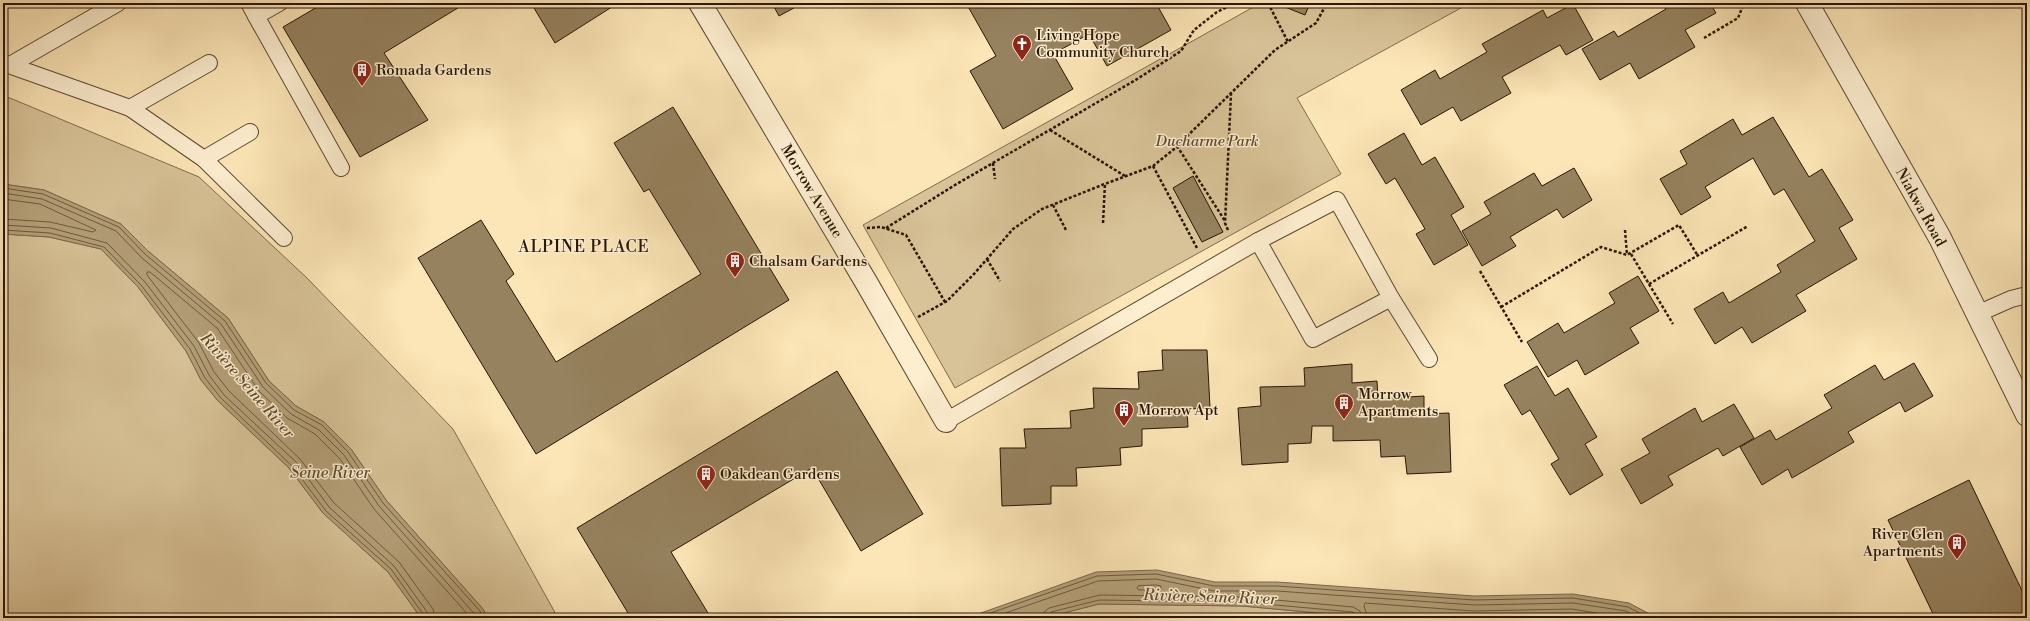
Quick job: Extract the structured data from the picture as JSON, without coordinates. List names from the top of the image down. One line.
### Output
{"streets":{"street":["Morrow Avenue","Niakwa Road"]},"districts":["ALPINE PLACE"],"water":["Rivière Seine River","Seine River"],"parks":["Ducharme Park"],"places":{"church":["Living Hope Community Church"],"building":["Romada Gardens","Chalsam Gardens","Morrow Apartments","Morrow Apt","Oakdean Gardens","River Glen Apartments"]}}
